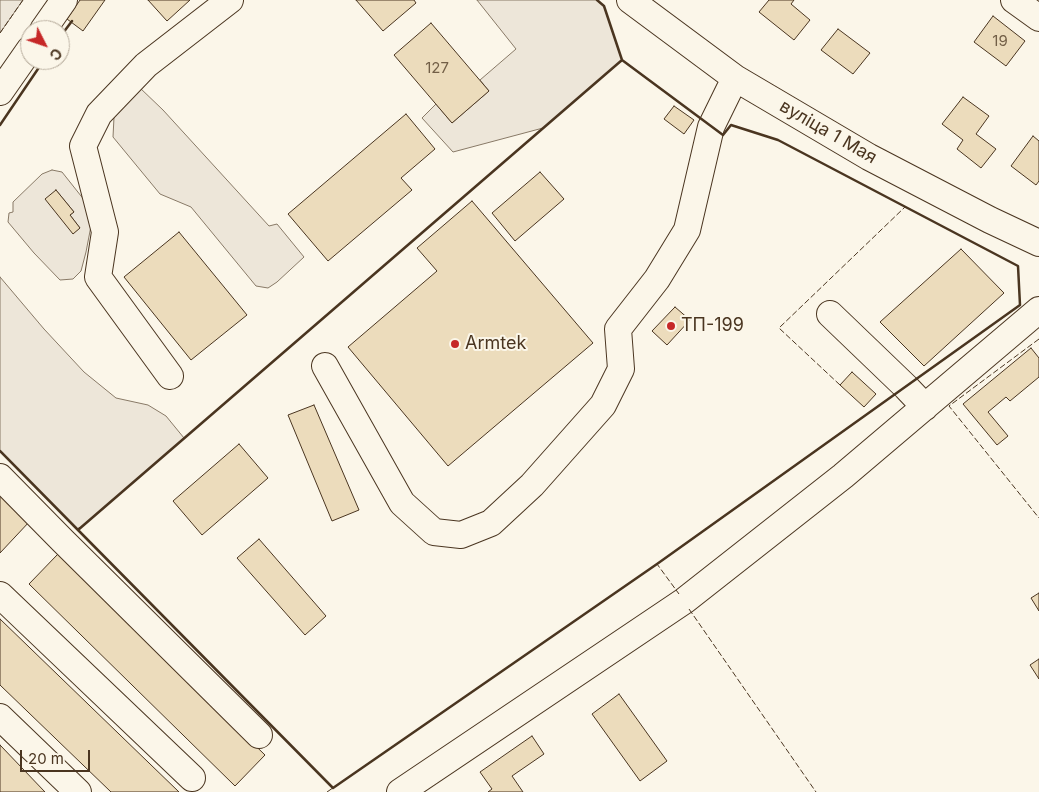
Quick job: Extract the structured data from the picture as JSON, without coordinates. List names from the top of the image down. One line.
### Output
{"streets":{"street":["вуліца 1 Мая"]},"places":["ТП-199","Armtek"],"house_numbers":["19","127"],"scale_bar":"20 m","north":"bottom right"}
